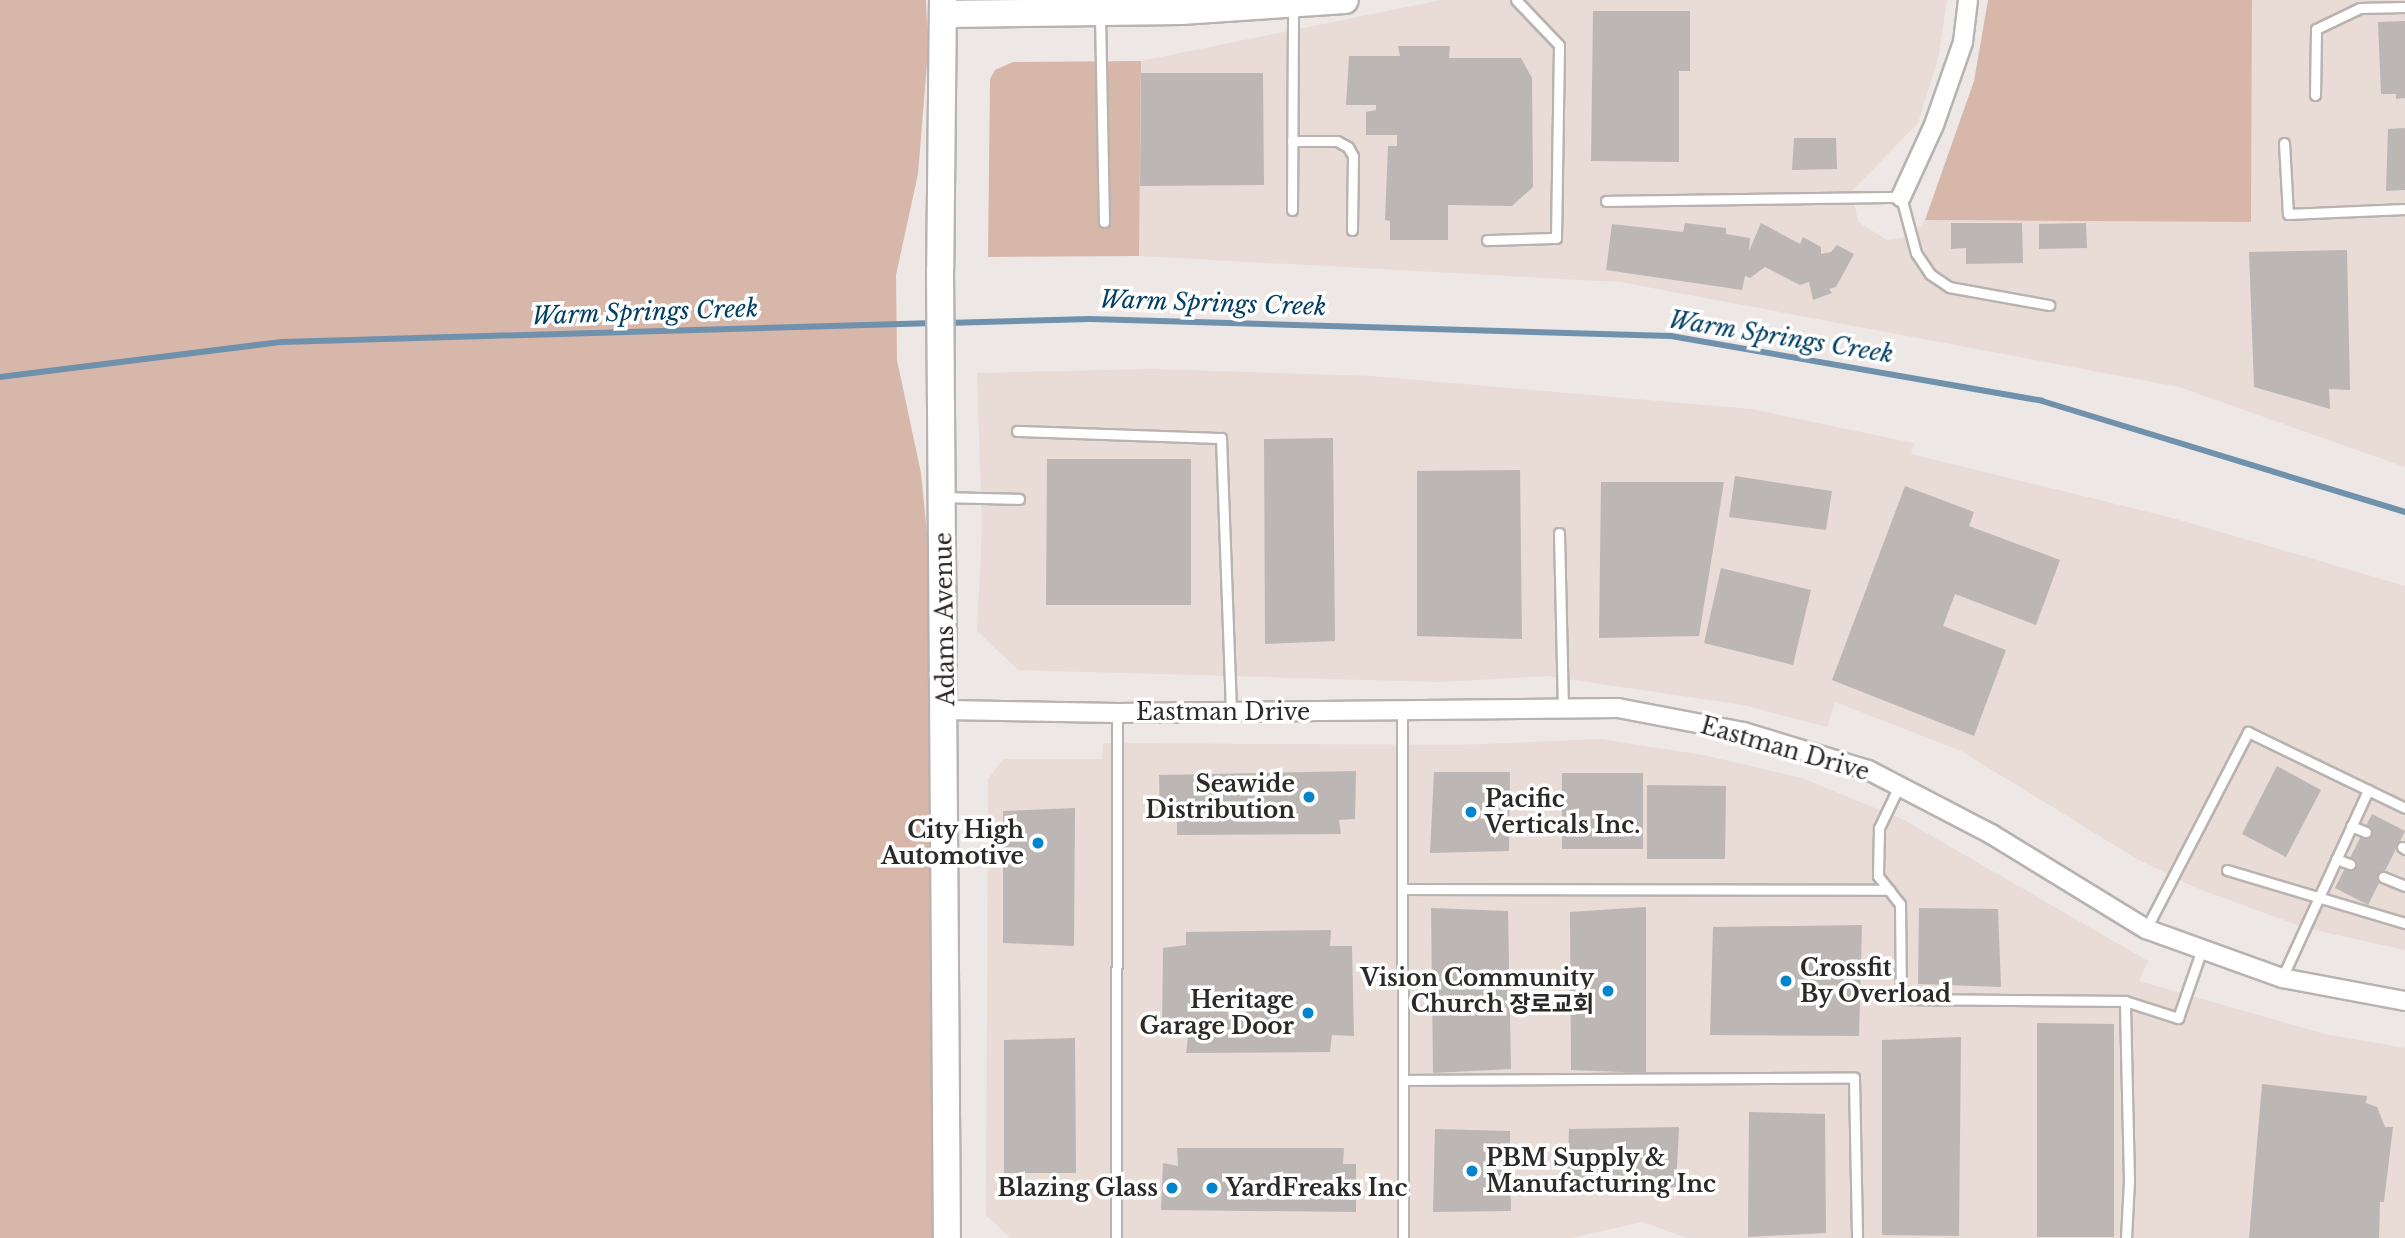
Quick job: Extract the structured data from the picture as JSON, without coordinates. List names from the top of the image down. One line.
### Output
{"streets":{"street":["Adams Avenue","Eastman Drive"]},"crossings":[["Adams Avenue","Eastman Drive"]],"water":["Warm Springs Creek"],"places":["Seawide Distribution","Pacific Verticals Inc.","City High Automotive","Crossfit By Overload","Vision Community Church 장로교회","Heritage Garage Door","PBM Supply & Manufacturing Inc","Blazing Glass","YardFreaks Inc"]}
